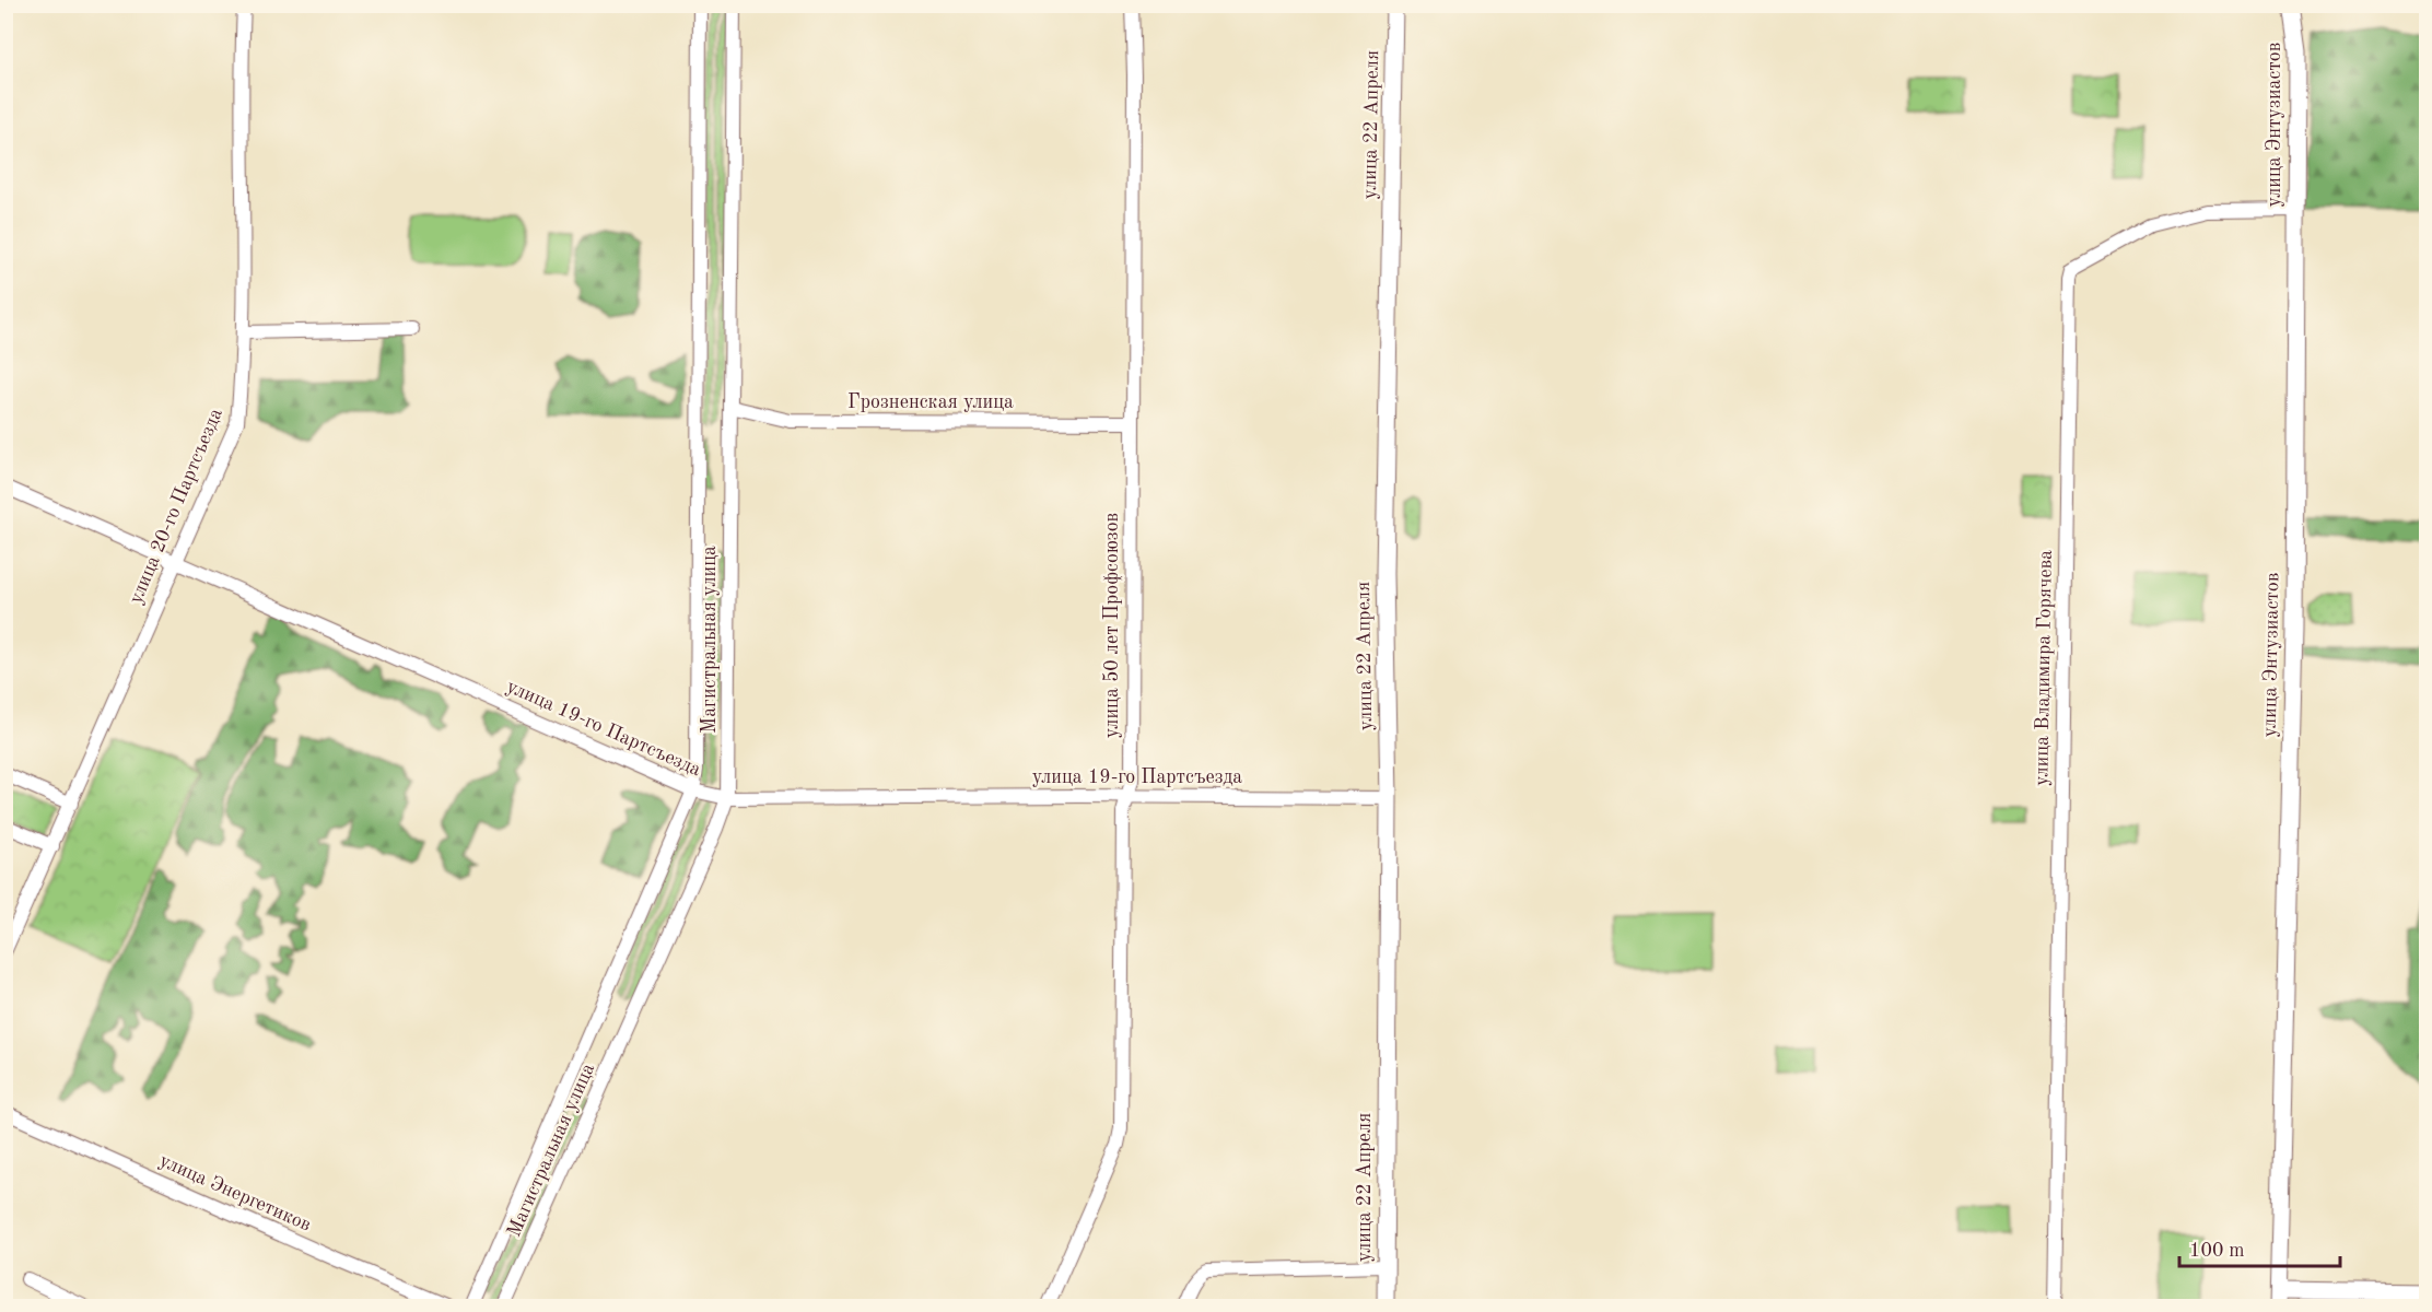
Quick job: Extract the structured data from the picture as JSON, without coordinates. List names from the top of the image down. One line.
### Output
{"streets":{"main road":["улица 22 Апреля","улица Энтузиастов"],"street":["Грозненская улица","улица 20-го Партсъезда","улица 50 лет Профсоюзов","Магистральная улица","улица Владимира Горячева","улица 19-го Партсъезда","улица Энергетиков"]},"crossings":[["улица 22 Апреля","улица 19-го Партсъезда"],["улица Энтузиастов","улица Владимира Горячева"],["Грозненская улица","улица 50 лет Профсоюзов"],["Грозненская улица","Магистральная улица"],["улица 20-го Партсъезда","улица 19-го Партсъезда"],["улица 50 лет Профсоюзов","улица 19-го Партсъезда"],["Магистральная улица","улица 19-го Партсъезда"]],"scale_bar":"100 m"}
